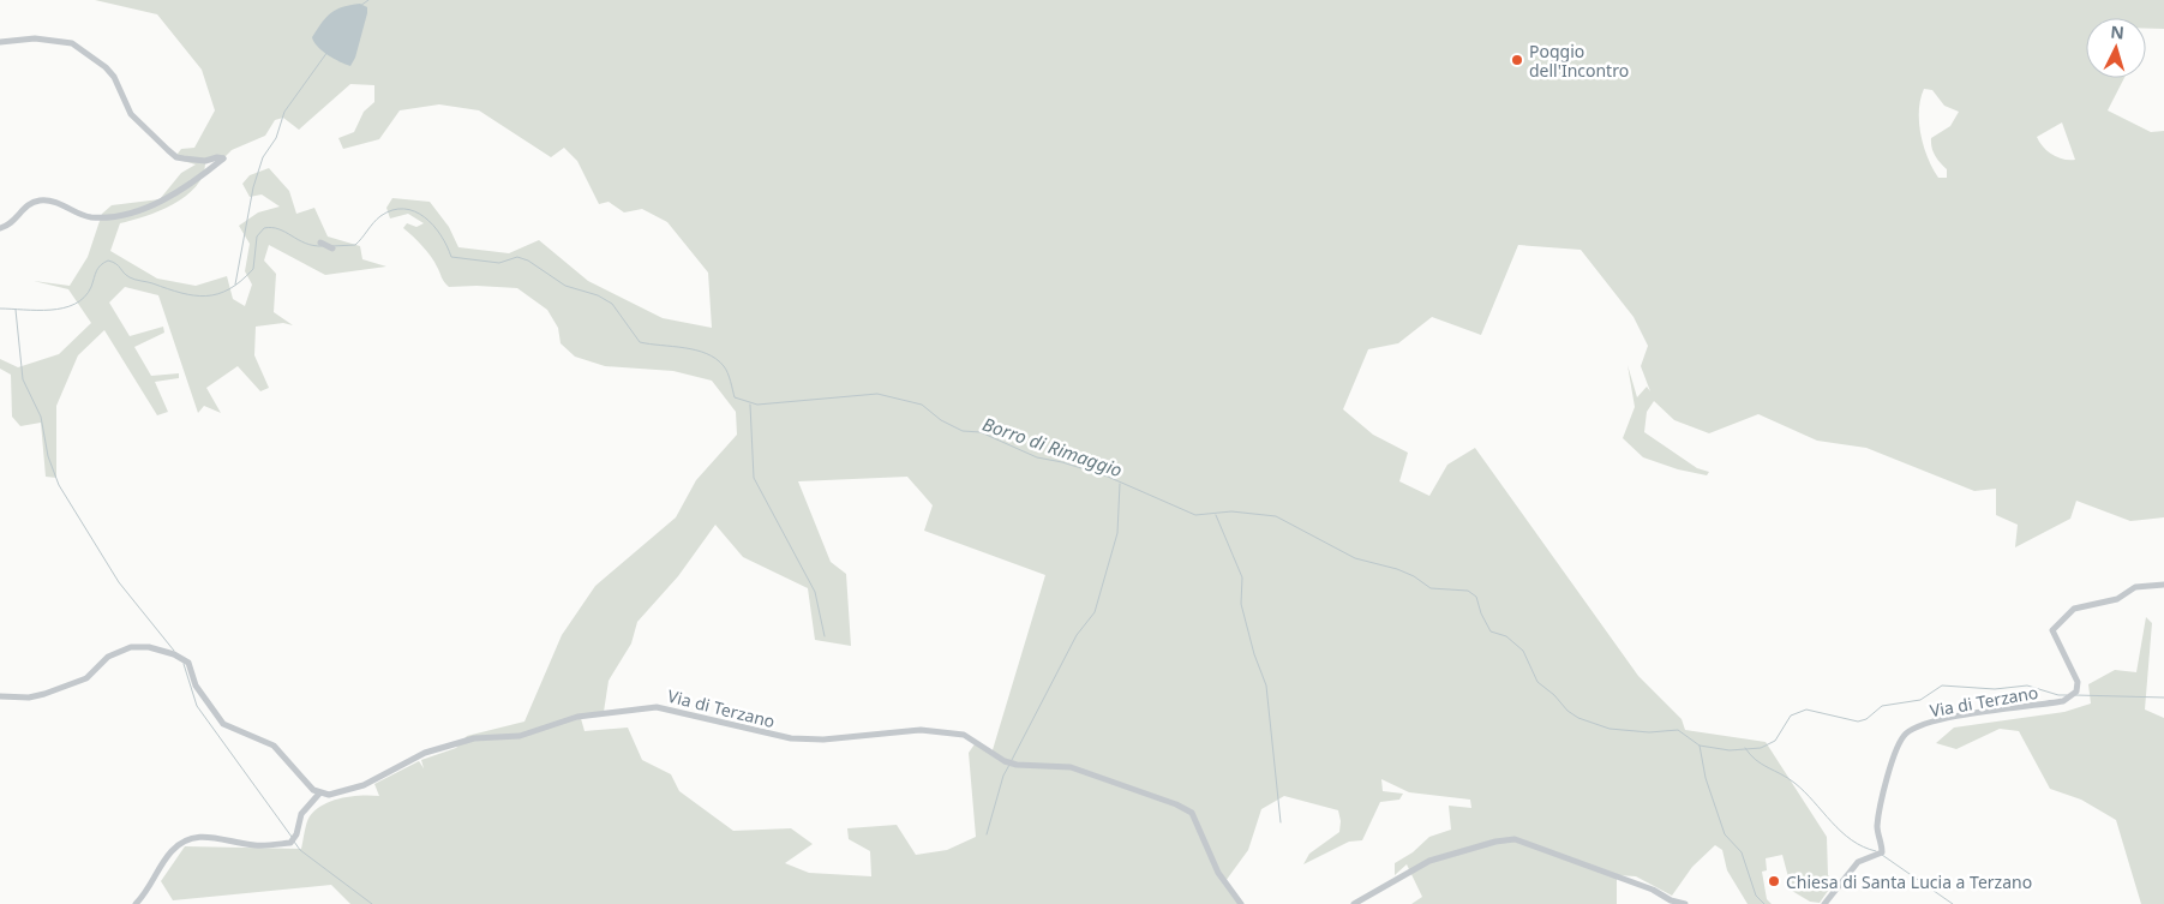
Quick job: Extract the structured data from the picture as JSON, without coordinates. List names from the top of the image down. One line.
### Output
{"streets":{"street":["Via di Terzano"]},"water":["Borro di Rimaggio"],"places":["Poggio dell'Incontro","Chiesa di Santa Lucia a Terzano"],"north":"top"}
